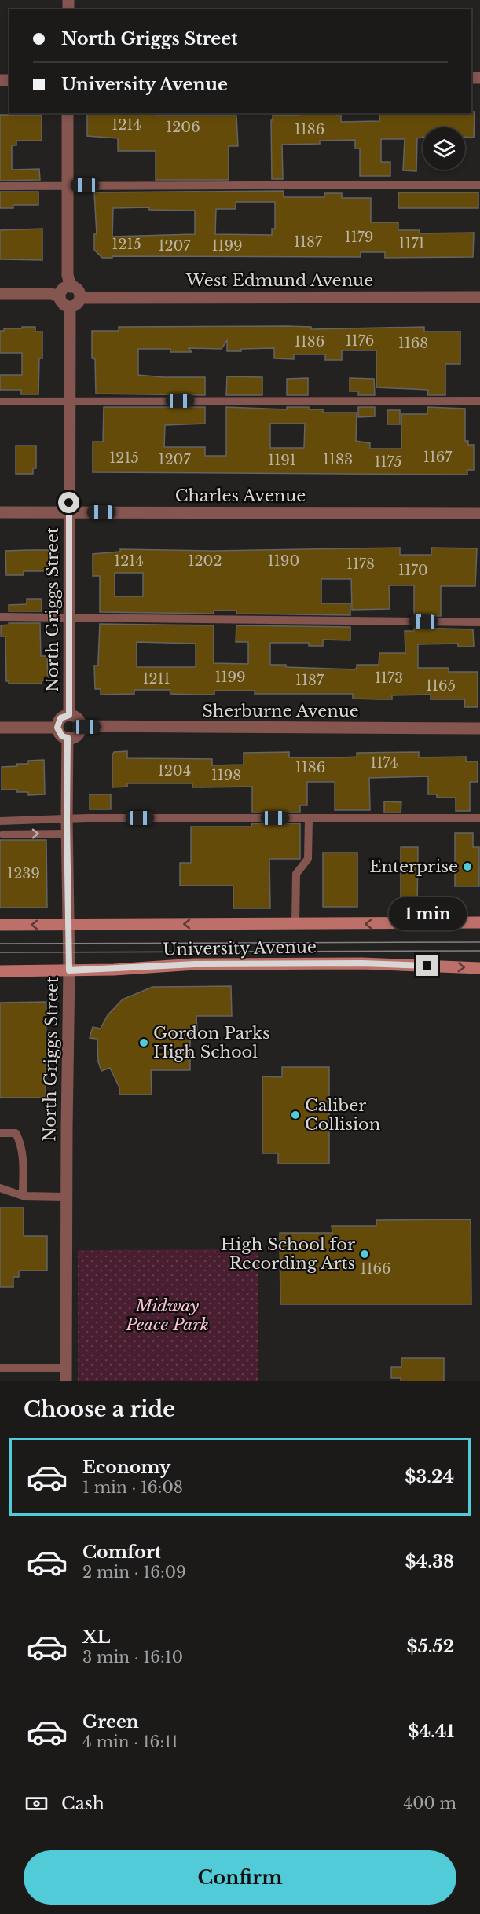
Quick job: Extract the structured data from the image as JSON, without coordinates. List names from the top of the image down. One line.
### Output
{"streets":{"main road":["University Avenue"],"street":["West Edmund Avenue","Charles Avenue","North Griggs Street","Sherburne Avenue"]},"crossings":[["West Edmund Avenue","North Griggs Street"],["Charles Avenue","North Griggs Street"],["North Griggs Street","Sherburne Avenue"],["North Griggs Street","University Avenue"]],"parks":["Midway Peace Park"],"places":["Enterprise","Gordon Parks High School","Caliber Collision","High School for Recording Arts"],"house_numbers":["1214","1206","1186","1179","1187","1171","1215","1207","1199","1176","1186","1168","1167","1215","1207","1183","1191","1175","1214","1202","1190","1178","1170","1199","1173","1211","1187","1165","1174","1186","1204","1198","1239","1166"],"page":{"banner":["North Griggs Street","University Avenue"],"bubble":"1 min","heading":"Choose a ride","list":[{"name":"Economy","note":"1 min · 16:08","value":"$3.24"},{"name":"Comfort","note":"2 min · 16:09","value":"$4.38"},{"name":"XL","note":"3 min · 16:10","value":"$5.52"},{"name":"Green","note":"4 min · 16:11","value":"$4.41"}],"pay":["Cash","400 m"],"buttons":"Confirm"}}
